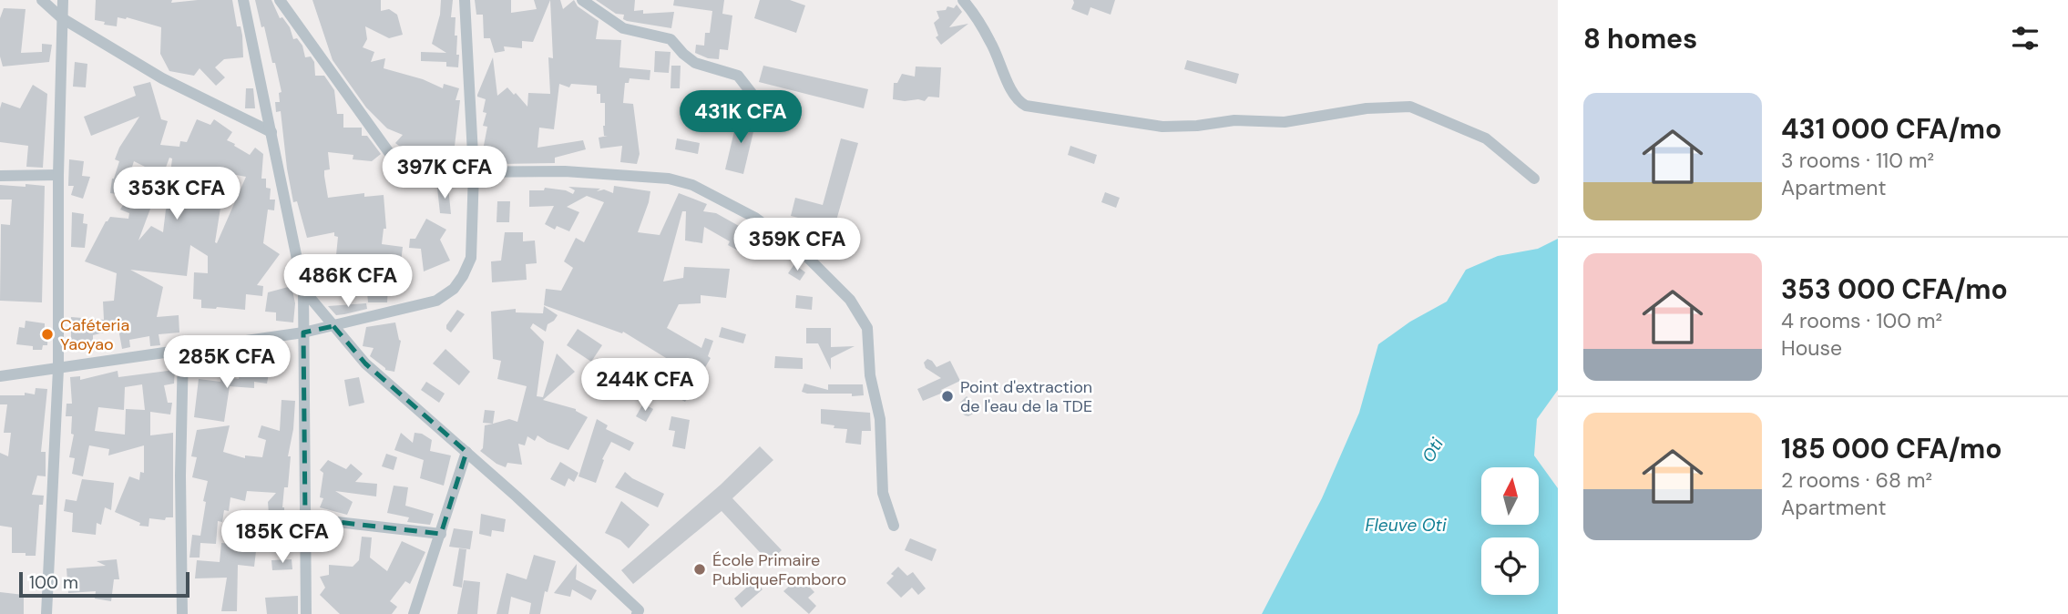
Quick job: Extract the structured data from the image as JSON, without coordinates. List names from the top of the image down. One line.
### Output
{"water":["Oti","Fleuve Oti"],"places":["Caféteria Yaoyao","Point d'extraction de l'eau de la TDE","École Primaire PubliqueFomboro"],"scale_bar":"100 m","north":"top","page":{"heading":"8 homes","list":[{"name":"431 000 CFA/mo","note":"3 rooms · 110 m² · Apartment"},{"name":"353 000 CFA/mo","note":"4 rooms · 100 m² · House"},{"name":"185 000 CFA/mo","note":"2 rooms · 68 m² · Apartment"}],"price":["431K CFA","397K CFA","353K CFA","359K CFA","486K CFA","285K CFA","244K CFA","185K CFA"],"scale":"100 m"}}
